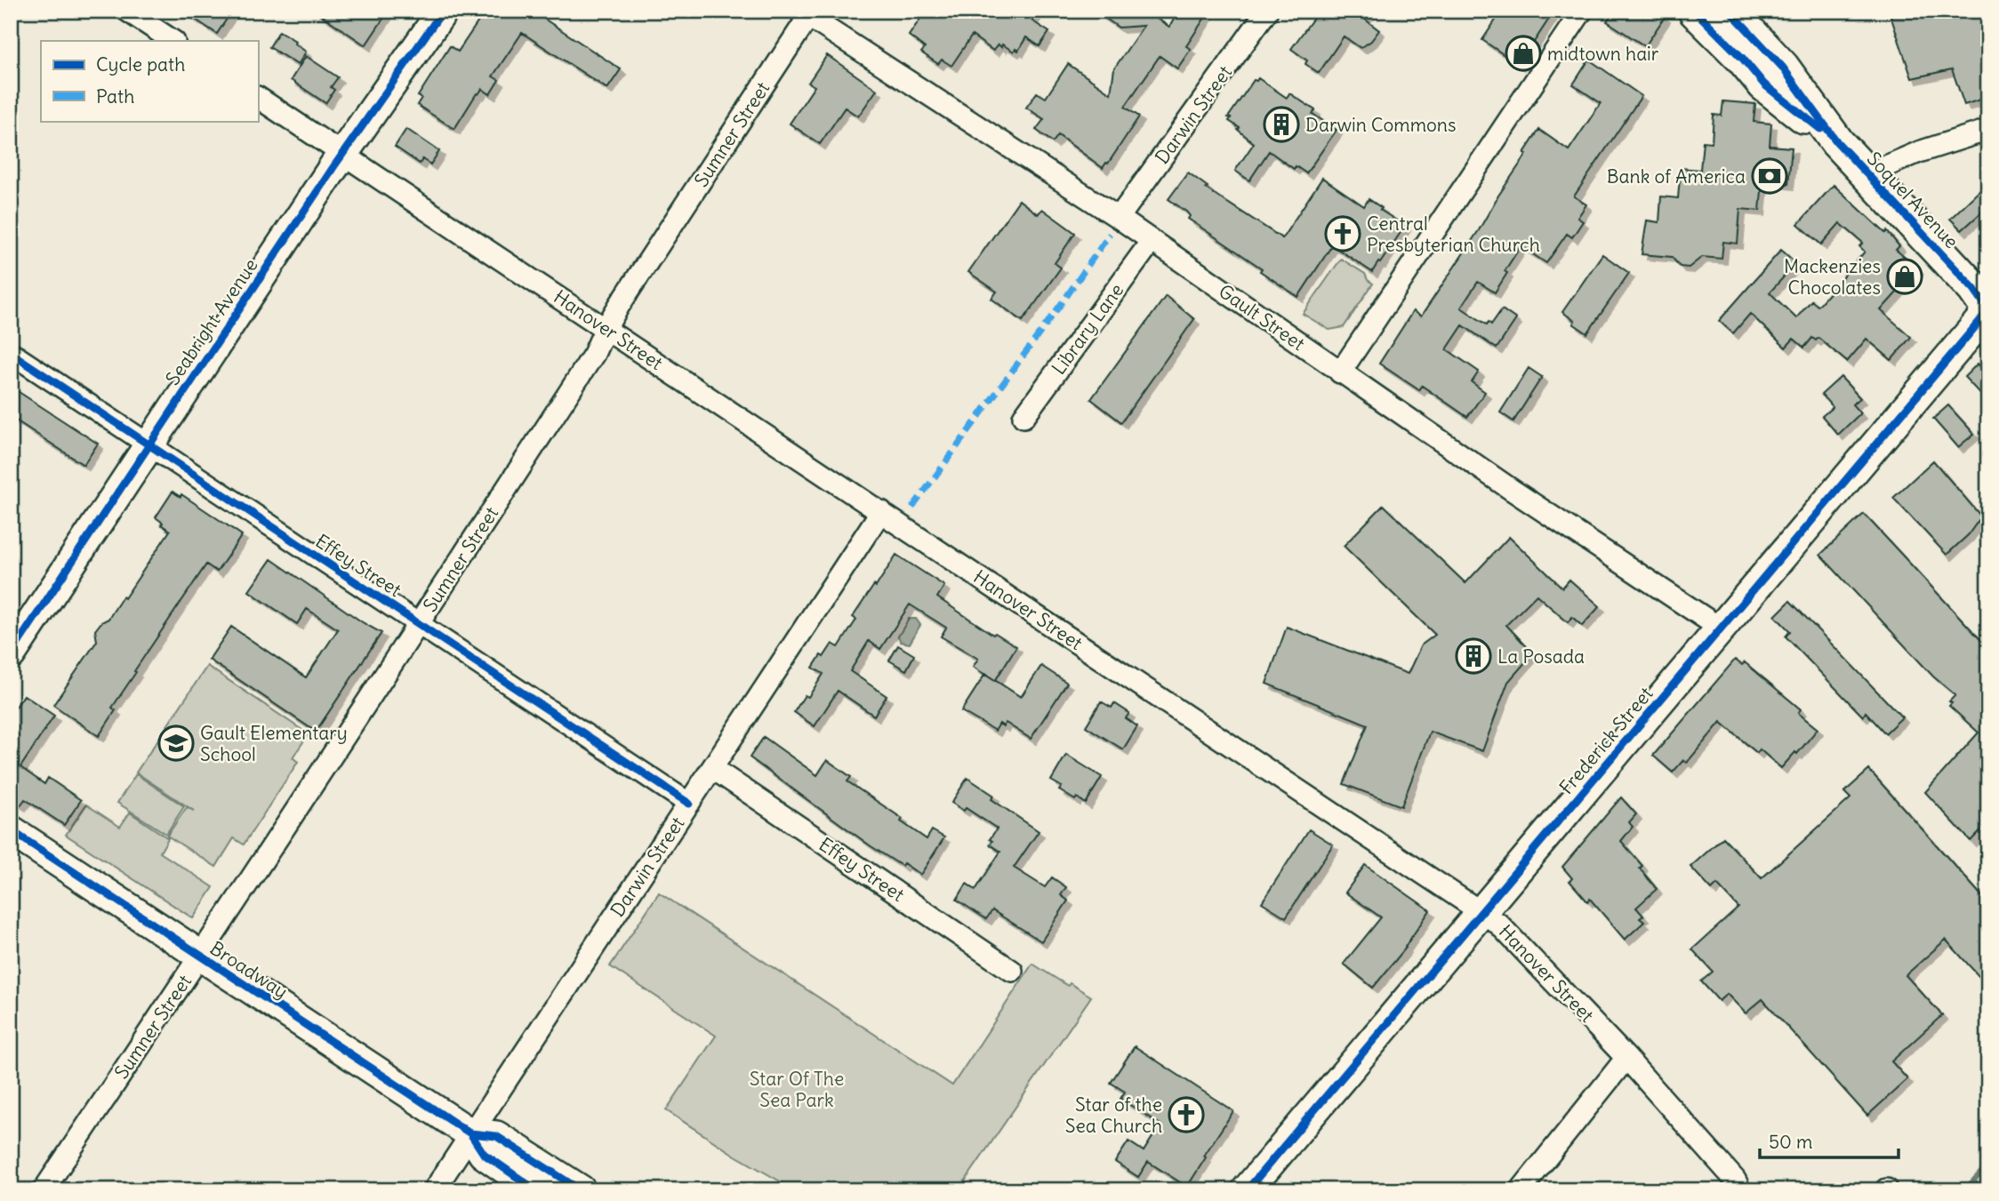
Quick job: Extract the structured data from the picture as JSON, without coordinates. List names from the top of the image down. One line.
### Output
{"streets":{"main road":["Soquel Avenue","Seabright Avenue","Frederick Street","Broadway"],"street":["Darwin Street","Sumner Street","Gault Street","Library Lane","Hanover Street","Effey Street"]},"crossings":[["Darwin Street","Gault Street"],["Darwin Street","Hanover Street"],["Darwin Street","Effey Street"],["Darwin Street","Broadway"],["Sumner Street","Gault Street"],["Sumner Street","Hanover Street"],["Sumner Street","Effey Street"],["Sumner Street","Broadway"],["Soquel Avenue","Frederick Street"],["Gault Street","Library Lane"],["Gault Street","Frederick Street"],["Seabright Avenue","Hanover Street"],["Seabright Avenue","Effey Street"],["Hanover Street","Frederick Street"]],"parks":["Star Of The Sea Park"],"places":{"shop":["midtown hair","Mackenzies Chocolates"],"building":["Darwin Commons","La Posada"],"bank":["Bank of America"],"church":["Central Presbyterian Church","Star of the Sea Church"],"school or university":["Gault Elementary School"]},"legend":["Cycle path","Path"],"scale_bar":"50 m"}
